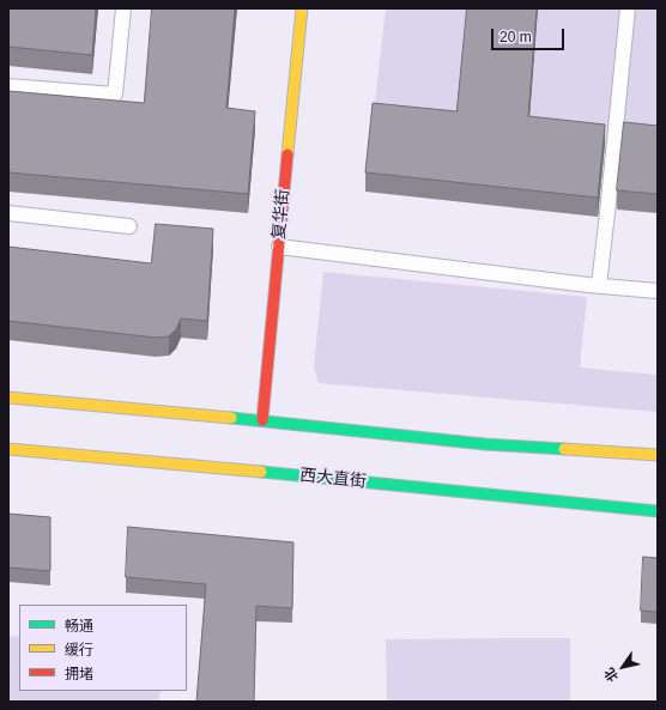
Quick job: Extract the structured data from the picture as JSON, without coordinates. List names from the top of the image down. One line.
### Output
{"streets":{"main road":["复华街","西大直街"]},"legend":["畅通","缓行","拥堵"],"scale_bar":"20 m","north":"bottom left"}
